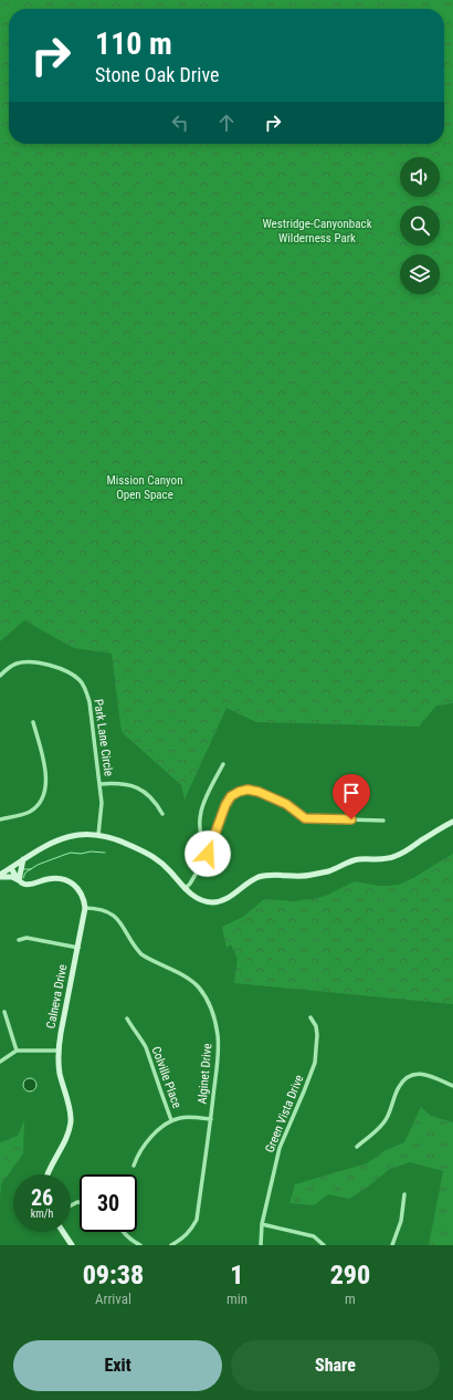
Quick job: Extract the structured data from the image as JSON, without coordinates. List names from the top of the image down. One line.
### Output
{"streets":{"main road":["Calneva Drive"],"street":["Park Lane Circle","Alginet Drive","Colville Place","Green Vista Drive"]},"crossings":[["Calneva Drive","Alginet Drive"]],"parks":["Westridge-Canyonback Wilderness Park","Mission Canyon Open Space"],"page":{"turn":["110 m","Stone Oak Drive"],"speed":"26 km/h","limit":"30","eta":["09:38","Arrival","1","min","290","m"],"buttons":["Exit","Share"]}}
